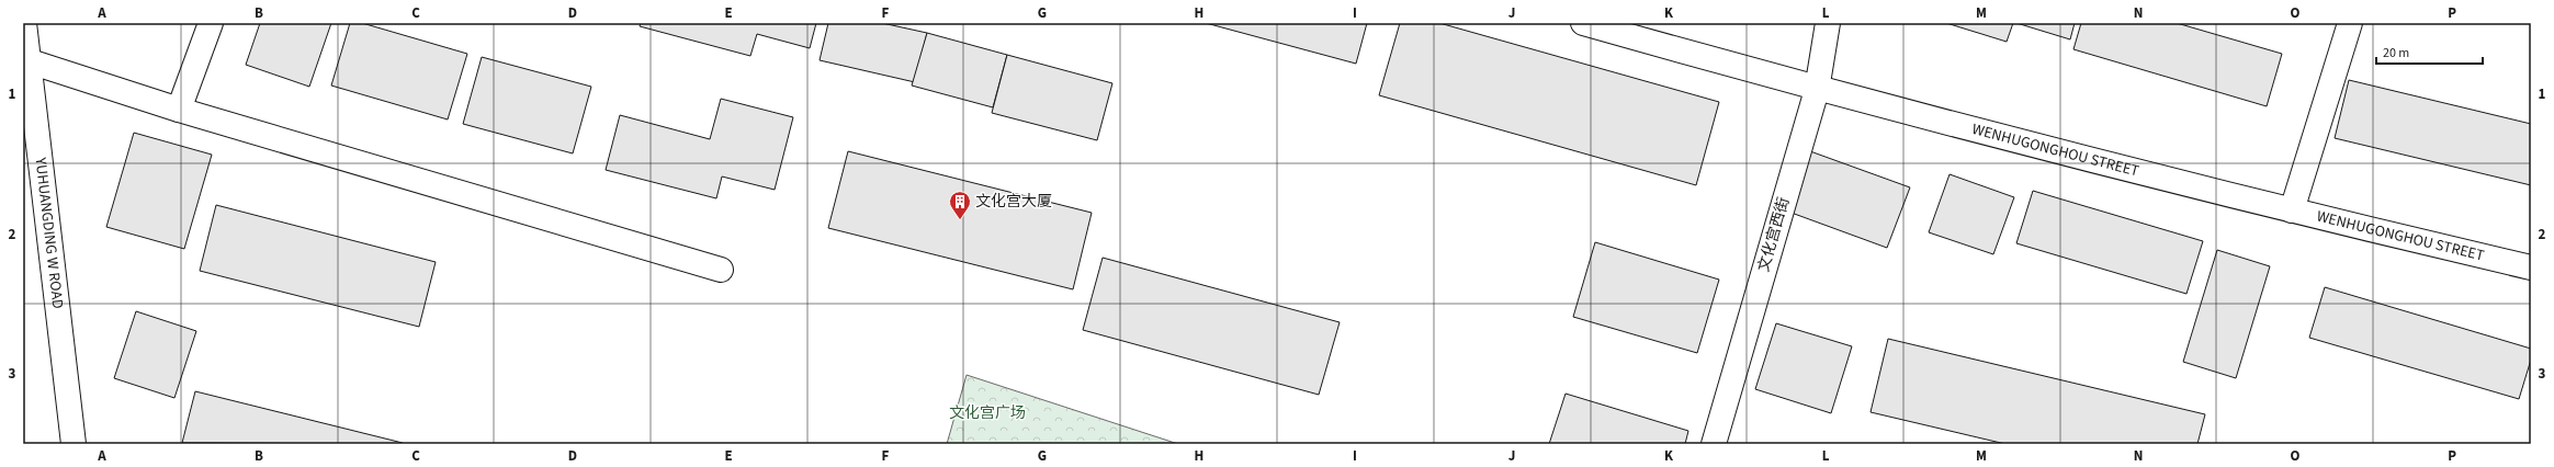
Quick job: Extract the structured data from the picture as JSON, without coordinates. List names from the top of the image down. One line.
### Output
{"streets":{"street":["WENHUGONGHOU STREET","YUHUANGDING W ROAD","文化宫西街"]},"crossings":[["WENHUGONGHOU STREET","文化宫西街"]],"parks":["文化宫广场"],"places":{"building":["文化宫大厦"]},"scale_bar":"20 m","grid":{"columns":["A","B","C","D","E","F","G","H","I","J","K","L","M","N","O","P"],"rows":["1","2","3"]}}
